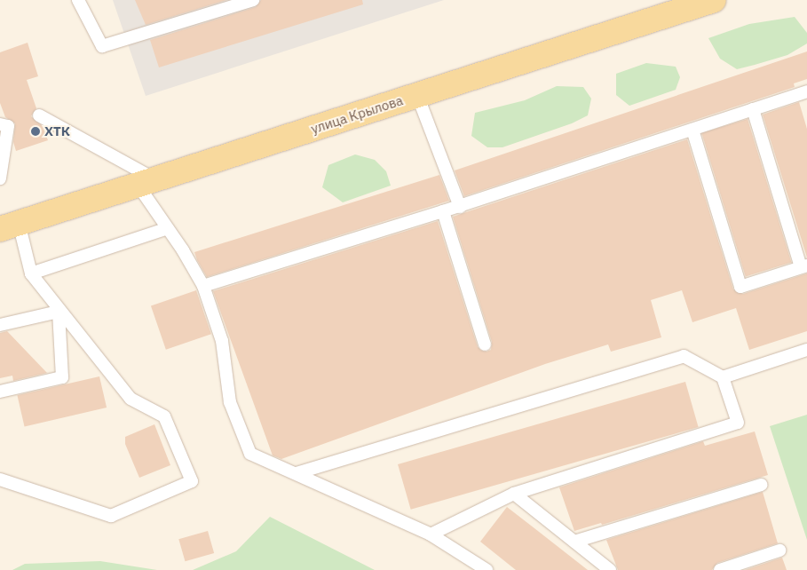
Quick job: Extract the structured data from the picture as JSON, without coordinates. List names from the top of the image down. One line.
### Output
{"streets":{"main road":["улица Крылова"]},"places":["ХТК"]}
